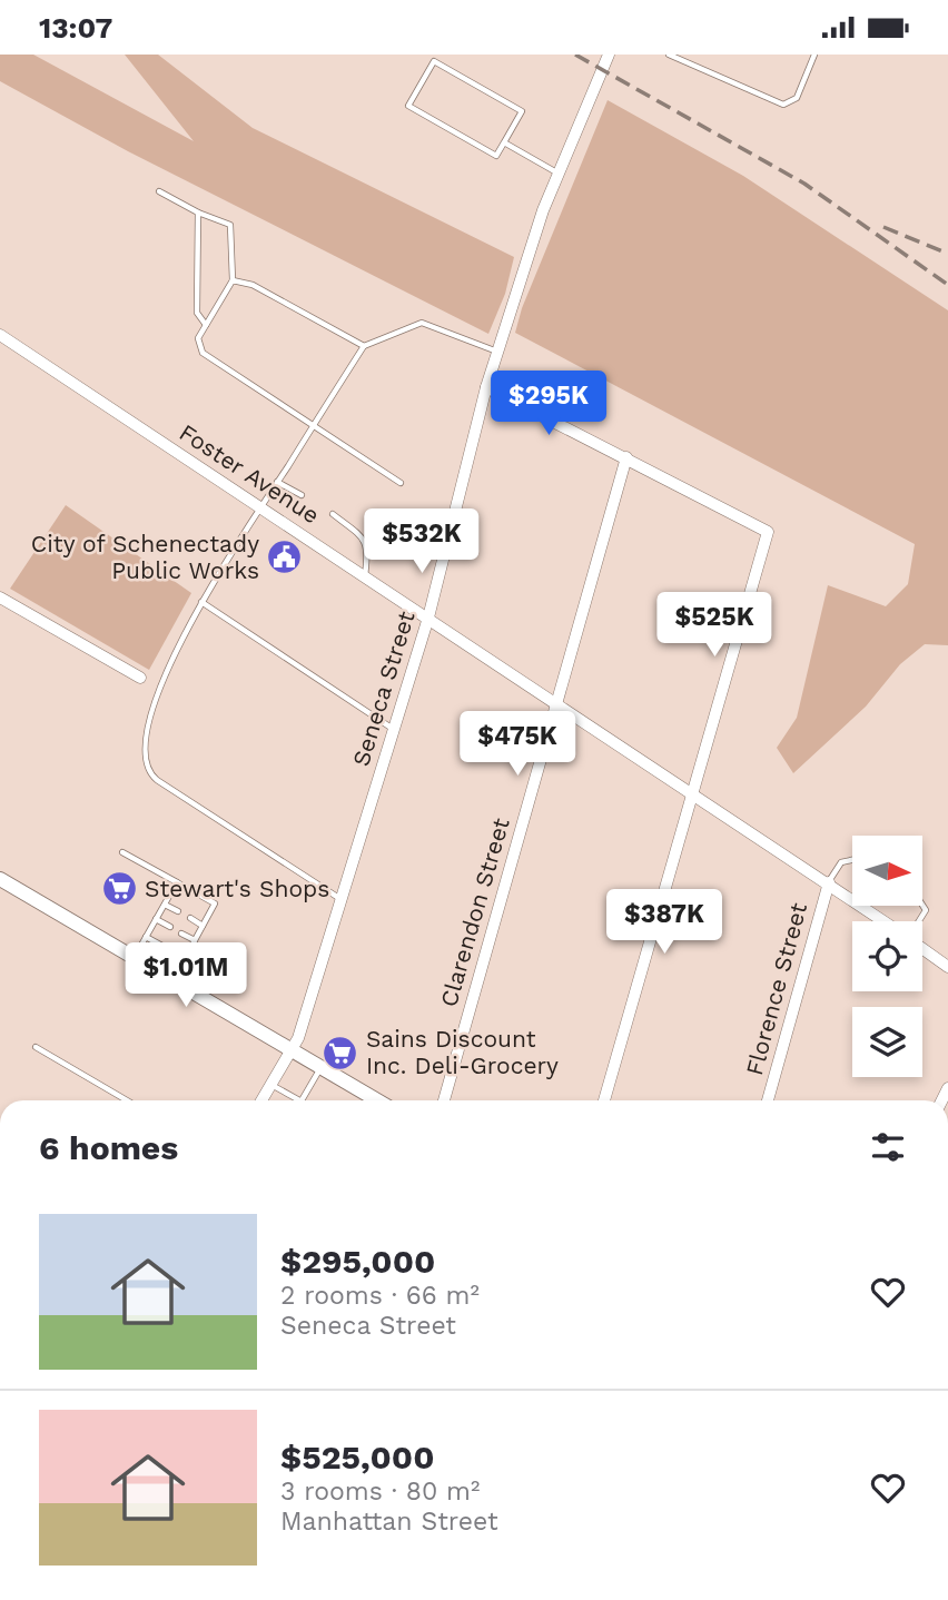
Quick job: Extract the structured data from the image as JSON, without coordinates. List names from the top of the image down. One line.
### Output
{"streets":{"street":["Foster Avenue","Seneca Street","Clarendon Street","Florence Street"]},"crossings":[["Foster Avenue","Seneca Street"],["Foster Avenue","Clarendon Street"],["Foster Avenue","Florence Street"]],"places":{"public building":["City of Schenectady Public Works"],"supermarket":["Stewart's Shops","Sains Discount Inc. Deli-Grocery"]},"north":"right","page":{"status":"13:07","price":["$295K","$532K","$525K","$475K","$387K","$1.01M"],"heading":"6 homes","list":[{"name":"$295,000","note":"2 rooms · 66 m² · Seneca Street"},{"name":"$525,000","note":"3 rooms · 80 m² · Manhattan Street"}]}}
